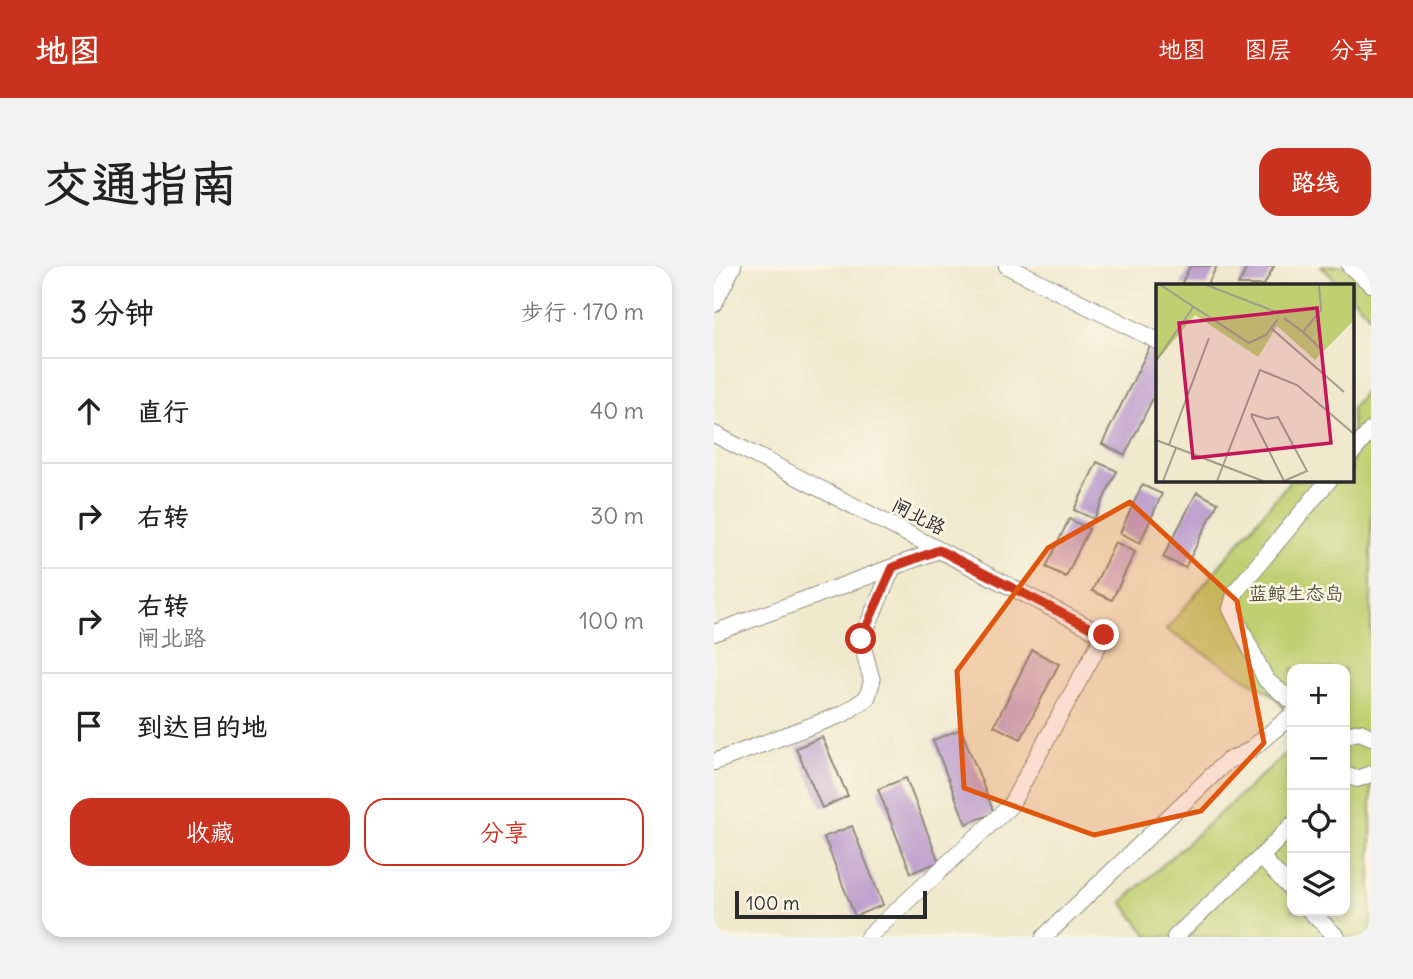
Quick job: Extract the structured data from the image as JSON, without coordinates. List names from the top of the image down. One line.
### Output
{"streets":{"street":["闸北路"]},"parks":["蓝鲸生态岛"],"scale_bar":"100 m","page":{"header":"地图","nav":["地图","图层","分享"],"buttons":["路线",["收藏","分享"]],"title":"交通指南","heading":["3 分钟","步行 · 170 m"],"list":[["直行","40 m"],["右转","30 m"],["右转","闸北路","100 m"],"到达目的地"],"map_buttons":["+","−"],"scale":"100 m"}}
